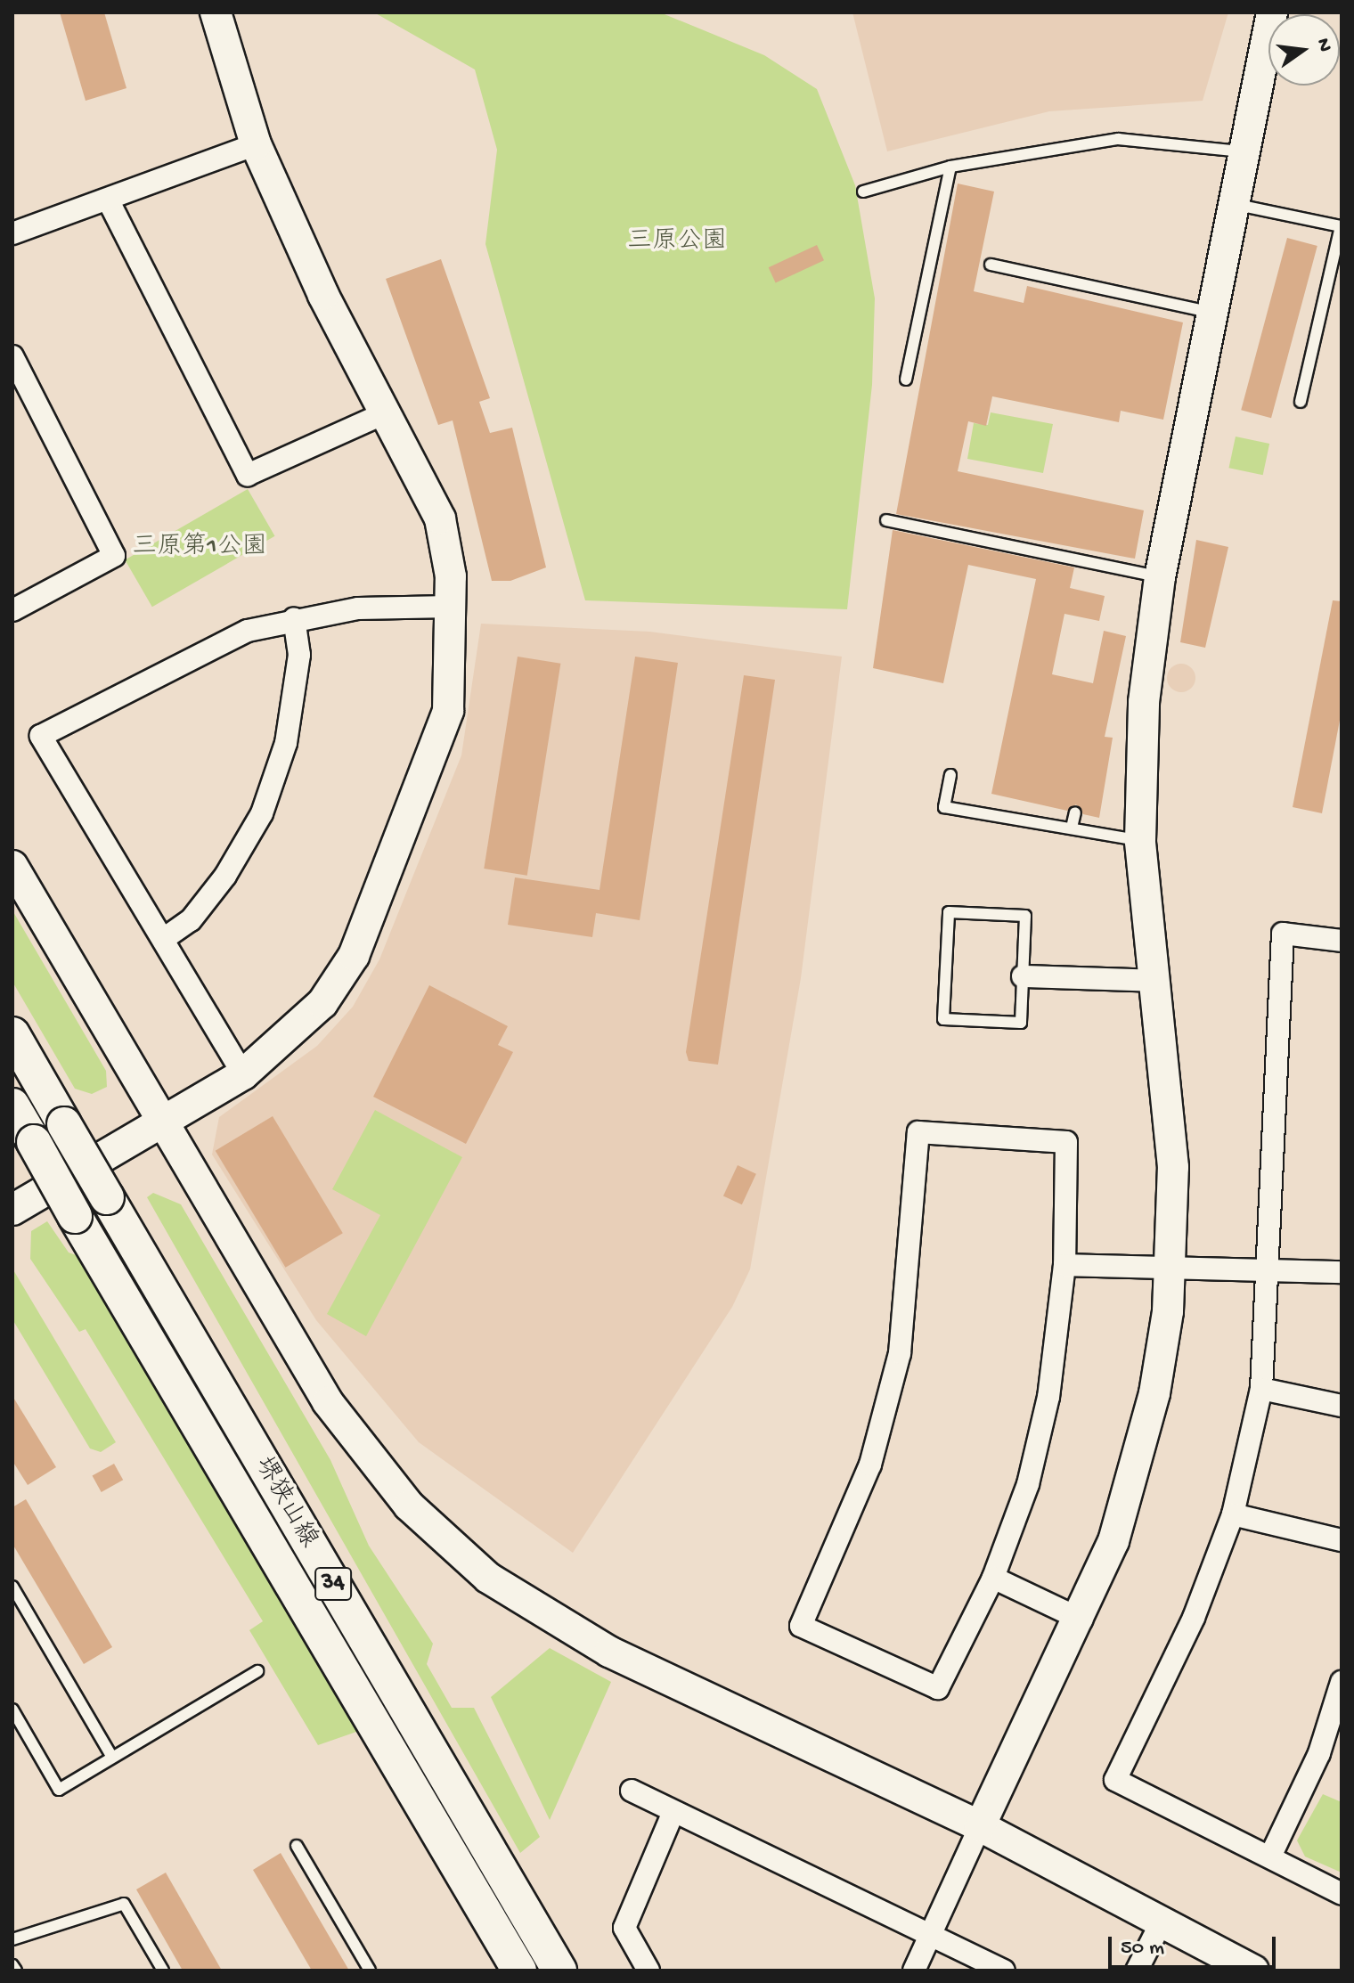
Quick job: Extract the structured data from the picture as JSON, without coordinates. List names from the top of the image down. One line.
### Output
{"streets":{"main road":["堺狭山線","34"]},"parks":["三原公園","三原第1公園"],"scale_bar":"50 m","north":"right"}
